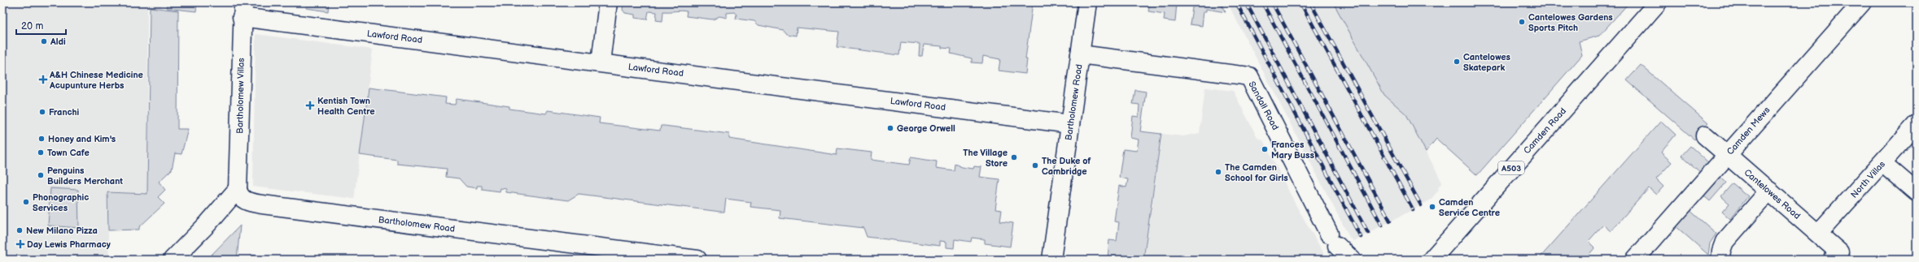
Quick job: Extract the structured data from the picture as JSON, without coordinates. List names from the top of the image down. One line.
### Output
{"streets":{"main road":["Lawford Road","Bartholomew Villas","Bartholomew Road","Sandall Road","Camden Road","Camden Mews","A503","North Villas","Cantelowes Road"]},"crossings":[["Lawford Road","Bartholomew Villas"],["Lawford Road","Bartholomew Road"],["Bartholomew Villas","Bartholomew Road"],["Bartholomew Road","Sandall Road"],["Camden Mews","Cantelowes Road"],["North Villas","Cantelowes Road"]],"places":{"other":["Cantelowes Gardens Sports Pitch","Aldi","Cantelowes Skatepark","Franchi","George Orwell","Honey and Kim's","Frances Mary Buss","Town Cafe","The Village Store","The Duke of Cambridge","The Camden School for Girls","Penguins Builders Merchant","Phonographic Services","Camden Service Centre","New Milano Pizza"],"health":["A&H Chinese Medicine Acupunture Herbs","Kentish Town Health Centre","Day Lewis Pharmacy"]},"scale_bar":"20 m"}
